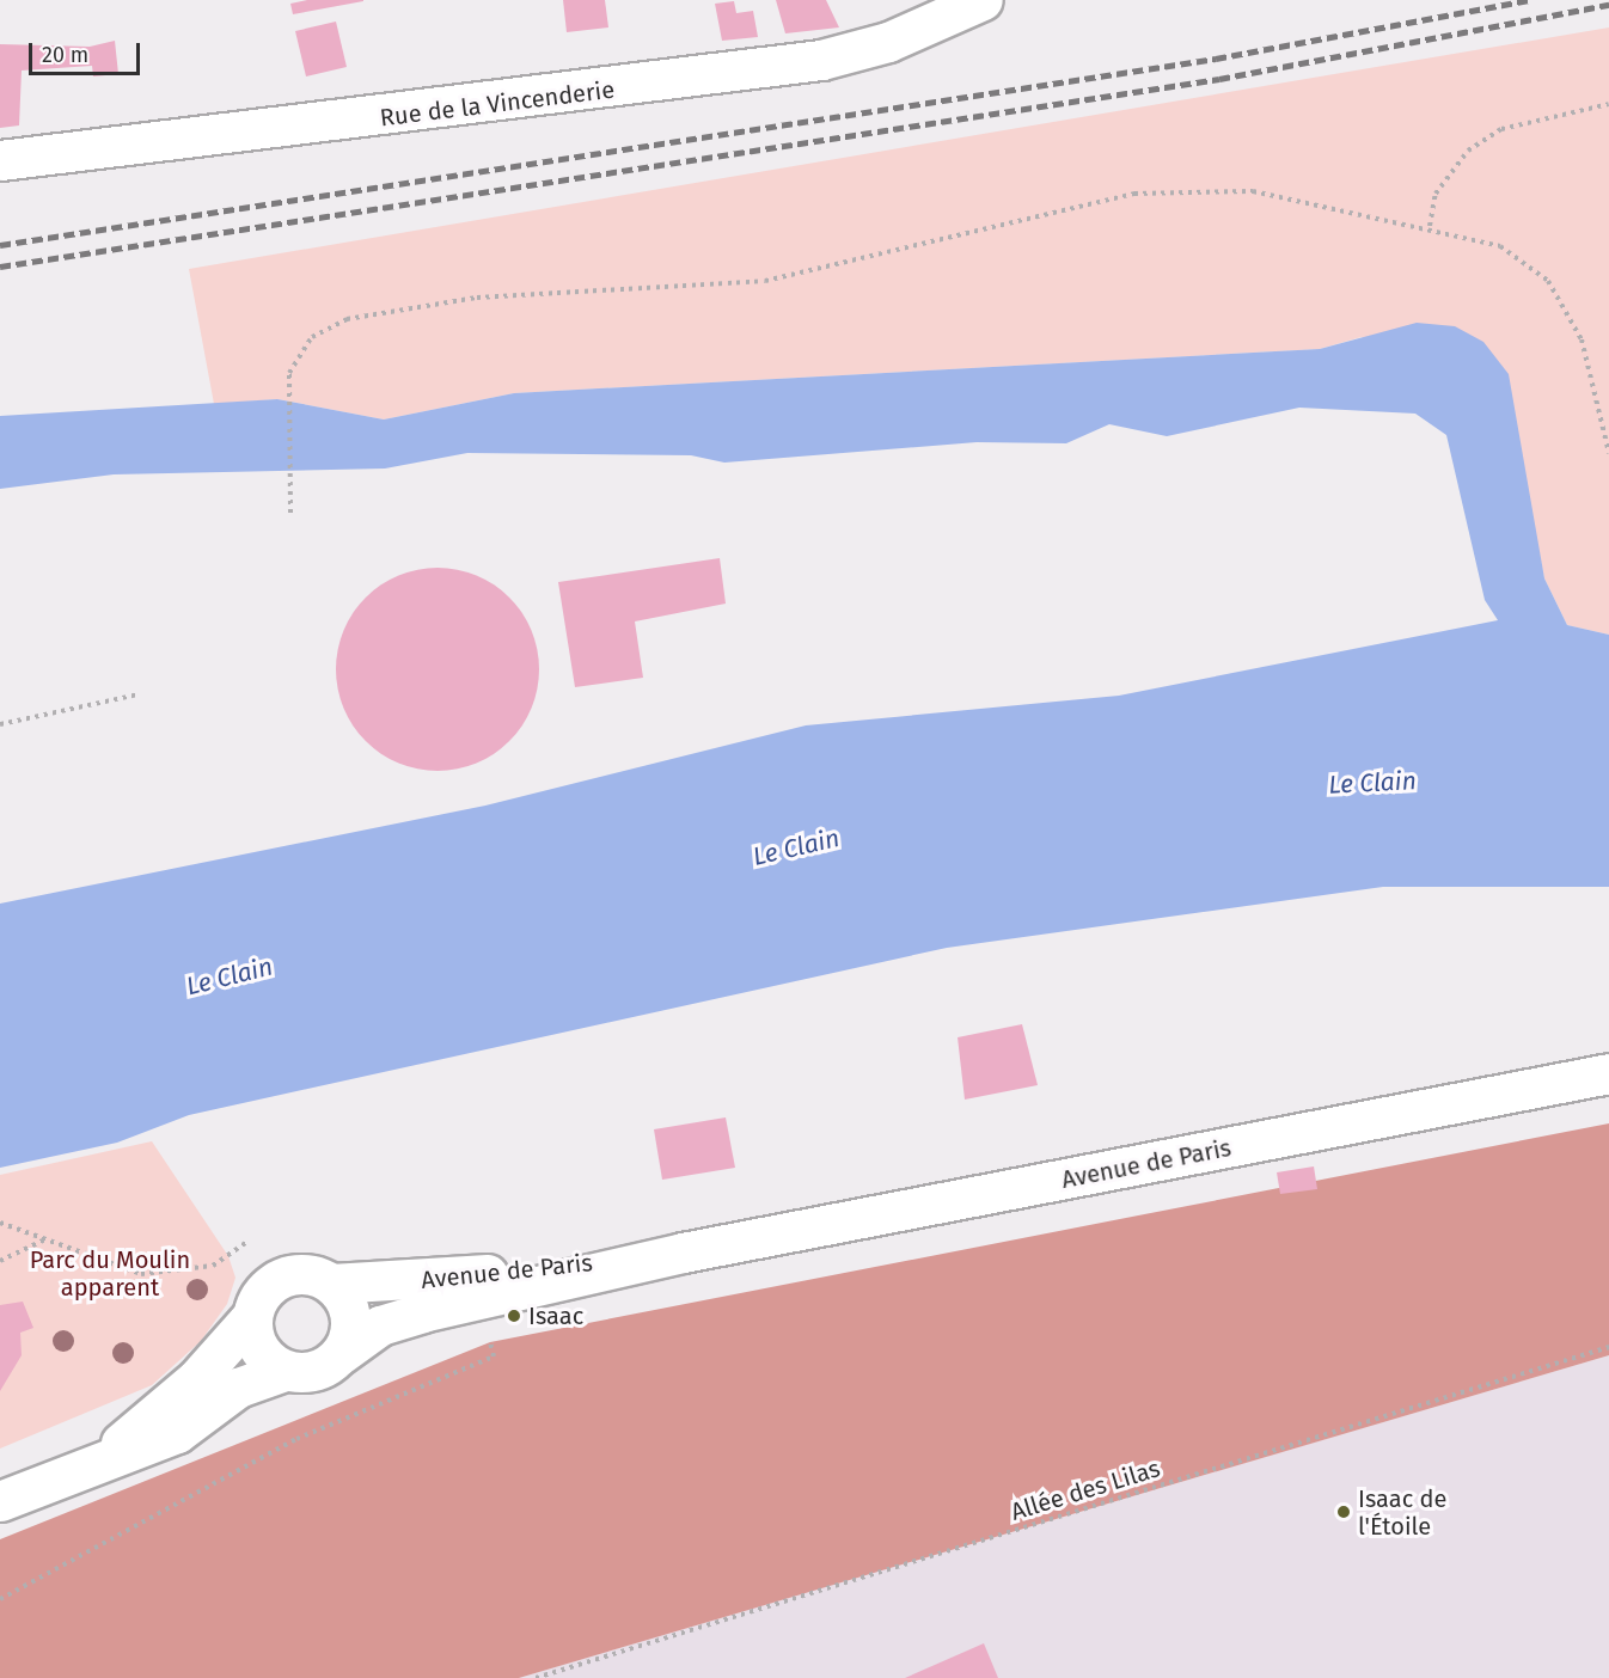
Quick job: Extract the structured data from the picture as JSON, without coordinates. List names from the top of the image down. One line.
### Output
{"streets":{"main road":["Rue de la Vincenderie","Avenue de Paris"],"path":["Allée des Lilas"]},"water":["Le Clain"],"parks":["Parc du Moulin apparent"],"places":["Isaac","Isaac de l'Étoile"],"scale_bar":"20 m"}
